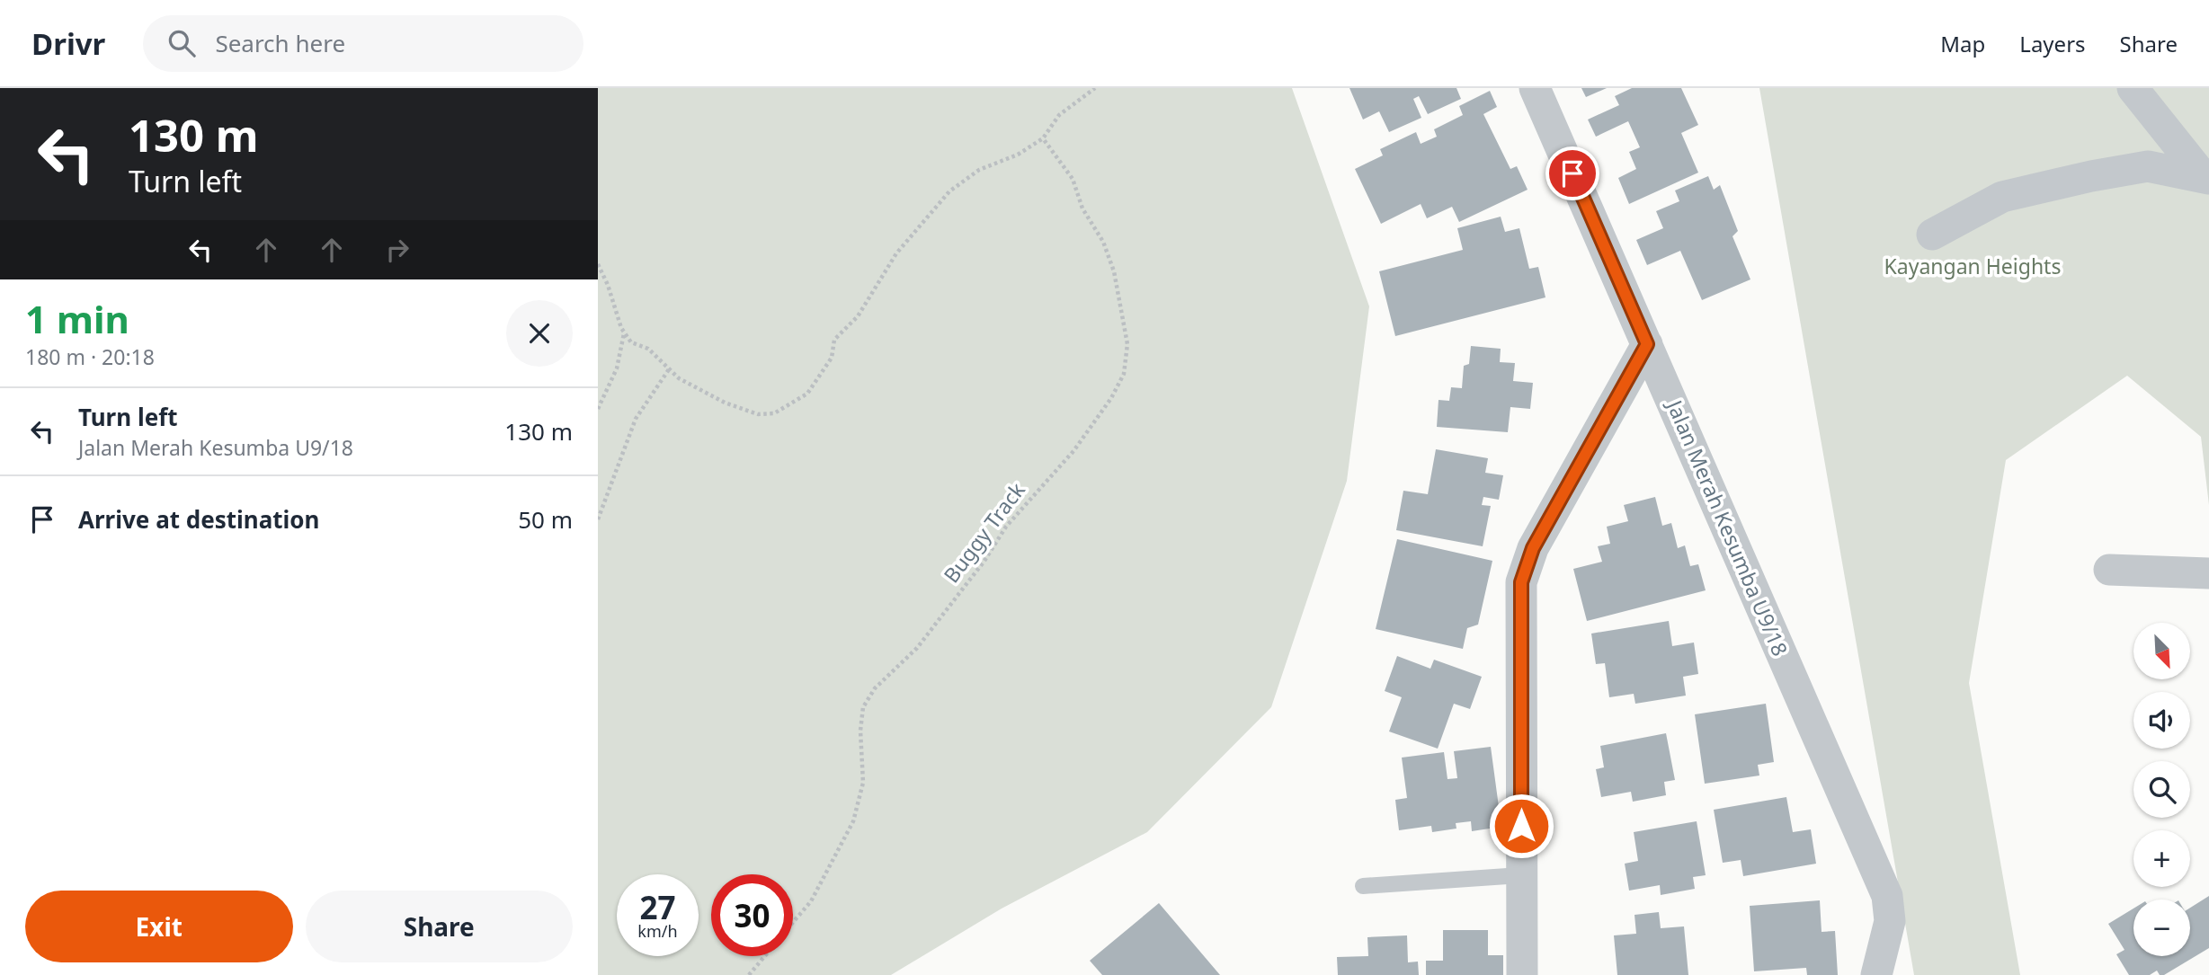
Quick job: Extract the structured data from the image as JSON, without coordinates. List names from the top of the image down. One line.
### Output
{"streets":{"street":["Jalan Merah Kesumba U9/18"],"path":["Buggy Track"]},"parks":["Kayangan Heights"],"north":"bottom right","page":{"header":"Drivr","search":"Search here","nav":["Map","Layers","Share"],"turn":["130 m","Turn left"],"heading":["1 min","180 m · 20:18"],"list":[{"name":"Turn left","note":"Jalan Merah Kesumba U9/18","value":"130 m"},{"name":"Arrive at destination","value":"50 m"}],"map_buttons":["+","−"],"speed":"27 km/h","limit":"30","buttons":["Exit","Share"]}}
